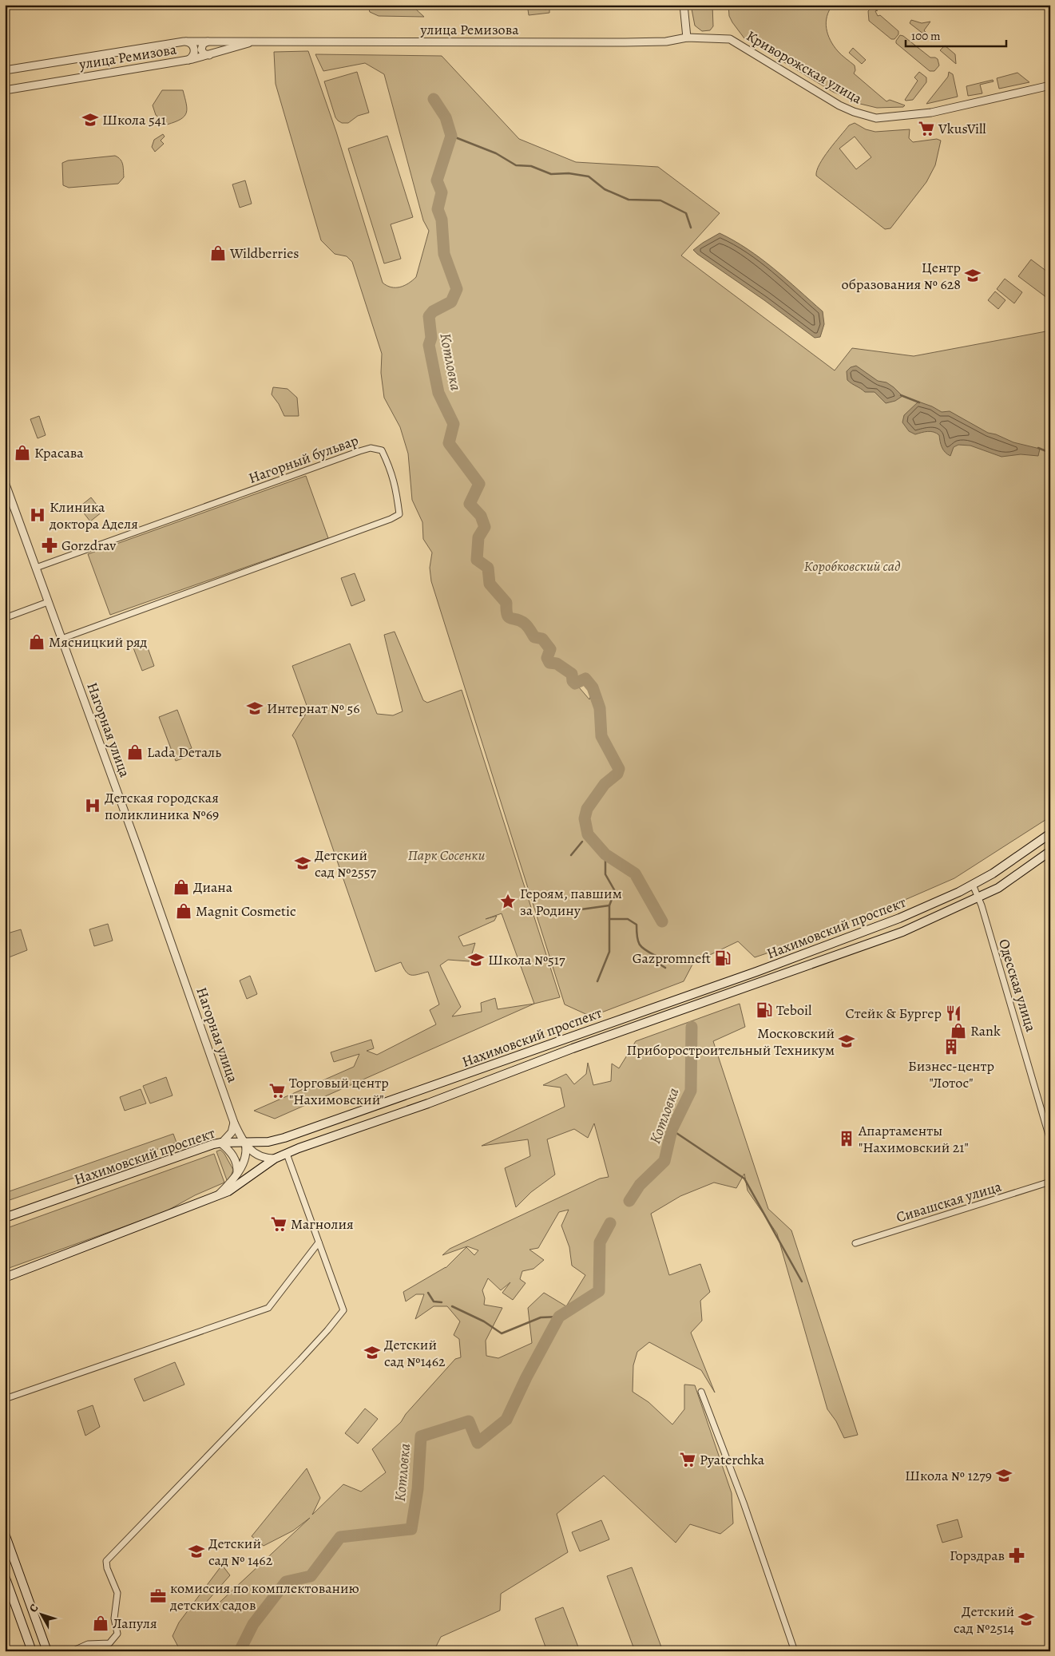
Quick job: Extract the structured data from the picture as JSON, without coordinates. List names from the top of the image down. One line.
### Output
{"streets":{"main road":["Нахимовский проспект"],"street":["улица Ремизова","Криворожская улица","Нагорный бульвар","Нагорная улица","Одесская улица","Сивашская улица"]},"crossings":[["улица Ремизова","Криворожская улица"],["Нагорный бульвар","Нагорная улица"],["Нагорная улица","Нахимовский проспект"],["Нахимовский проспект","Одесская улица"]],"water":["Котловка"],"parks":["Коробковский сад","Парк Сосенки"],"places":{"school or university":["Школа 541","Центр образования № 628","Интернат № 56","Детский сад №2557","Школа №517","Московский Приборостроительный Техникум","Детский сад №1462","Школа № 1279","Детский сад № 1462","Детский сад №2514"],"supermarket":["VkusVill","Торговый центр \"Нахимовский\"","Магнолия","Pyaterchka"],"shop":["Wildberries","Красава","Мясницкий ряд","Lada Dеталь","Диана","Magnit Cosmetic","Rank","Лапуля"],"hospital":["Клиника доктора Аделя","Детская городская поликлиника №69"],"pharmacy":["Gorzdrav","Горздрав"],"place":["Героям, павшим за Родину"],"fuel station":["Gazpromneft","Teboil"],"restaurant":["Стейк & Бургер"],"building":["Бизнес-центр \"Лотос\"","Апартаменты \"Нахимовский 21\""],"office":["комиссия по комплектованию детских садов"]},"scale_bar":"100 m","north":"top left"}
